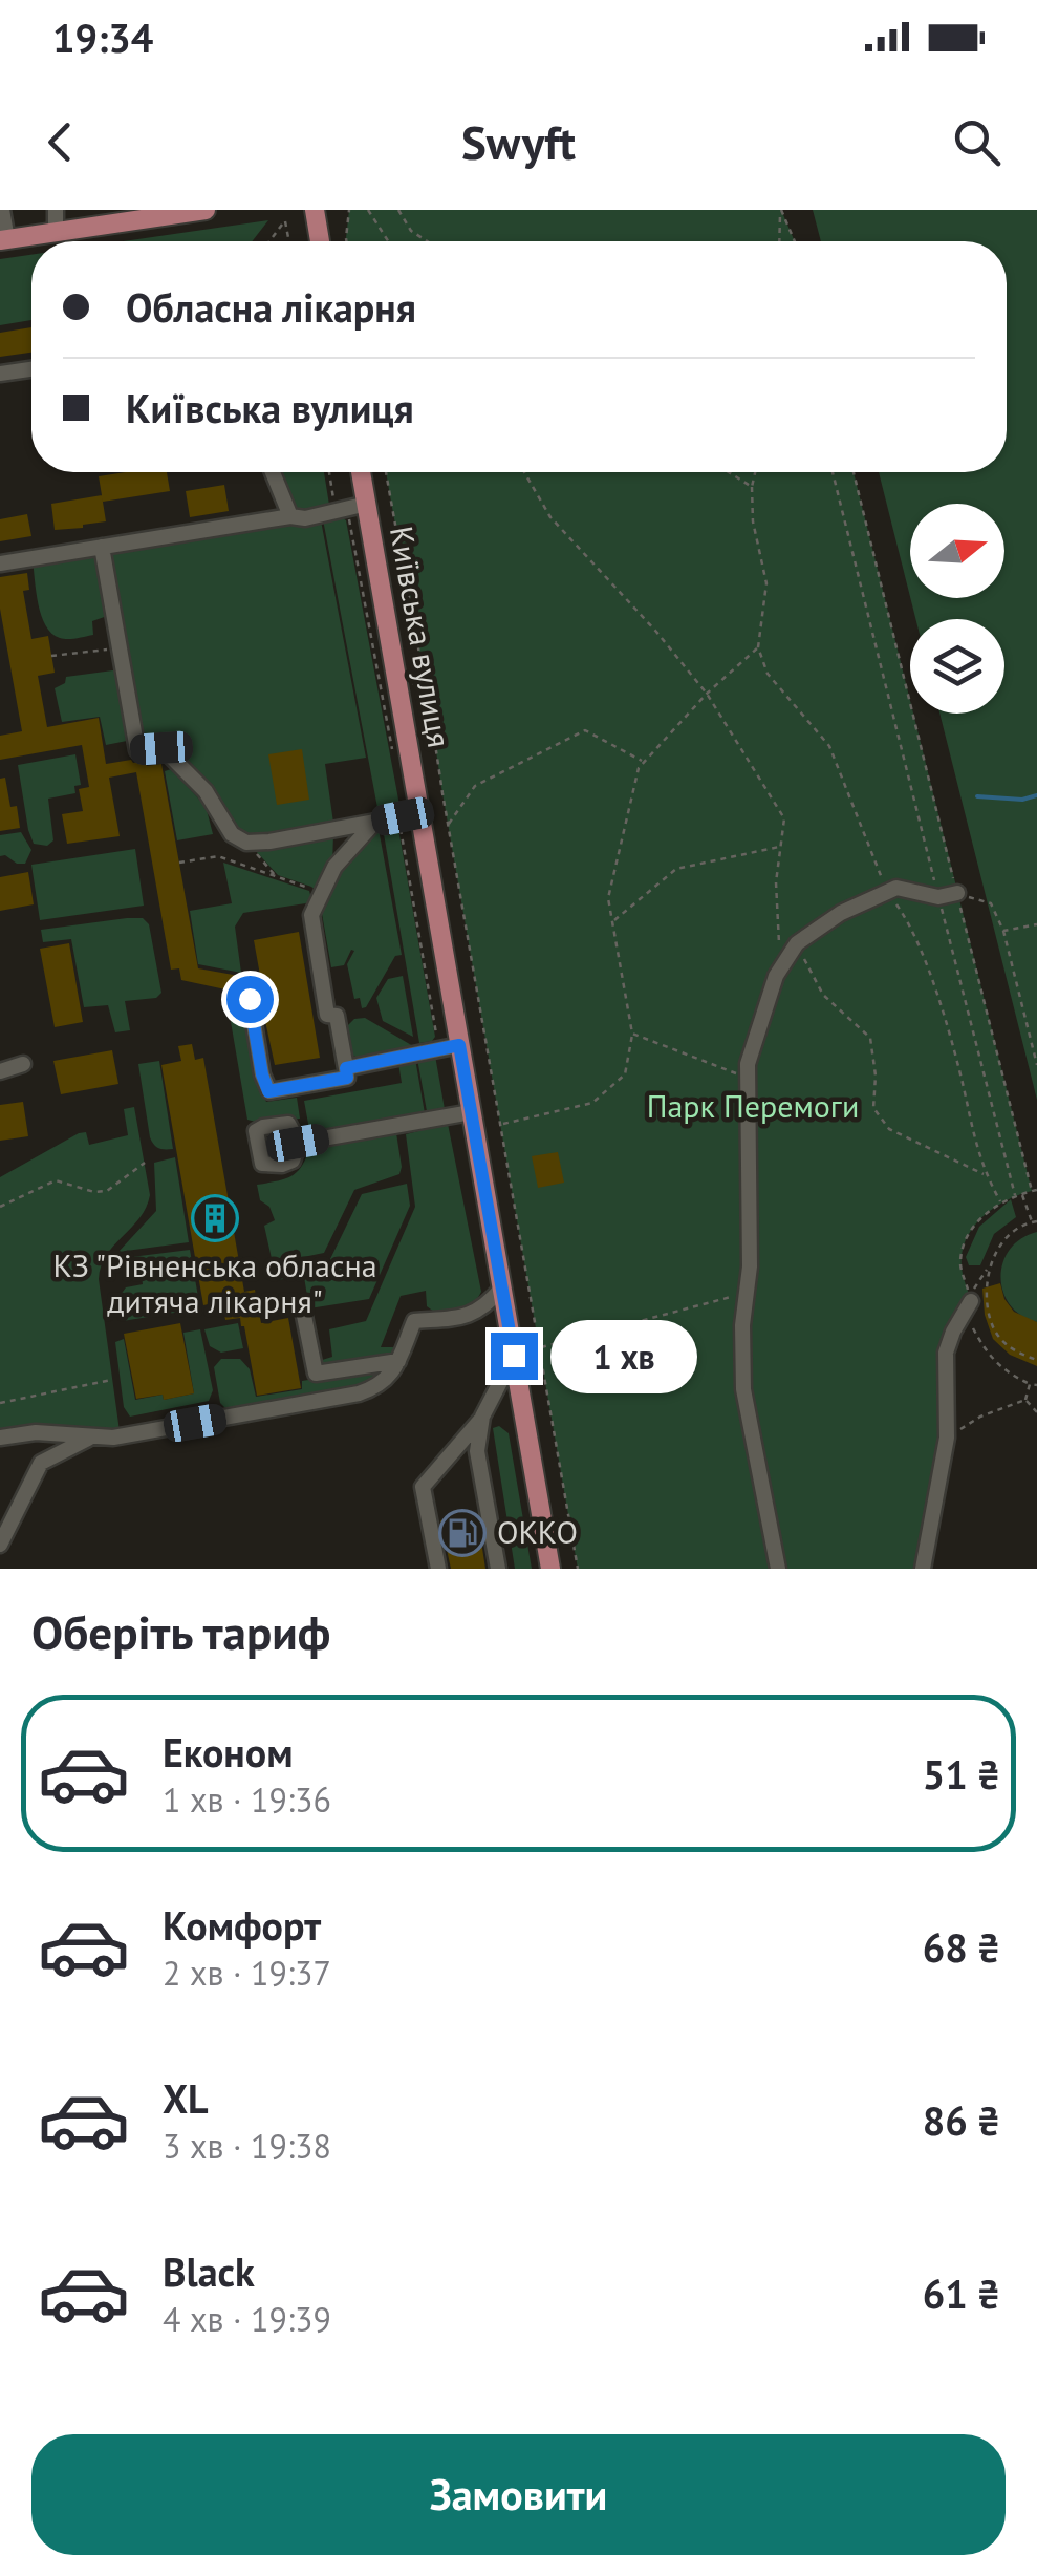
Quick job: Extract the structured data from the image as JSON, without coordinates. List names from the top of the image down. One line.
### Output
{"streets":{"main road":["Київська вулиця"]},"parks":["Парк Перемоги"],"places":{"building":["КЗ \"Рівненська обласна дитяча лікарня\""],"fuel station":["ОККО"]},"north":"right","page":{"status":"19:34","header":"Swyft","banner":["Обласна лікарня","Київська вулиця"],"bubble":"1 хв","heading":"Оберіть тариф","list":[{"name":"Економ","note":"1 хв · 19:36","value":"51 ₴"},{"name":"Комфорт","note":"2 хв · 19:37","value":"68 ₴"},{"name":"XL","note":"3 хв · 19:38","value":"86 ₴"},{"name":"Black","note":"4 хв · 19:39","value":"61 ₴"}],"buttons":"Замовити"}}
